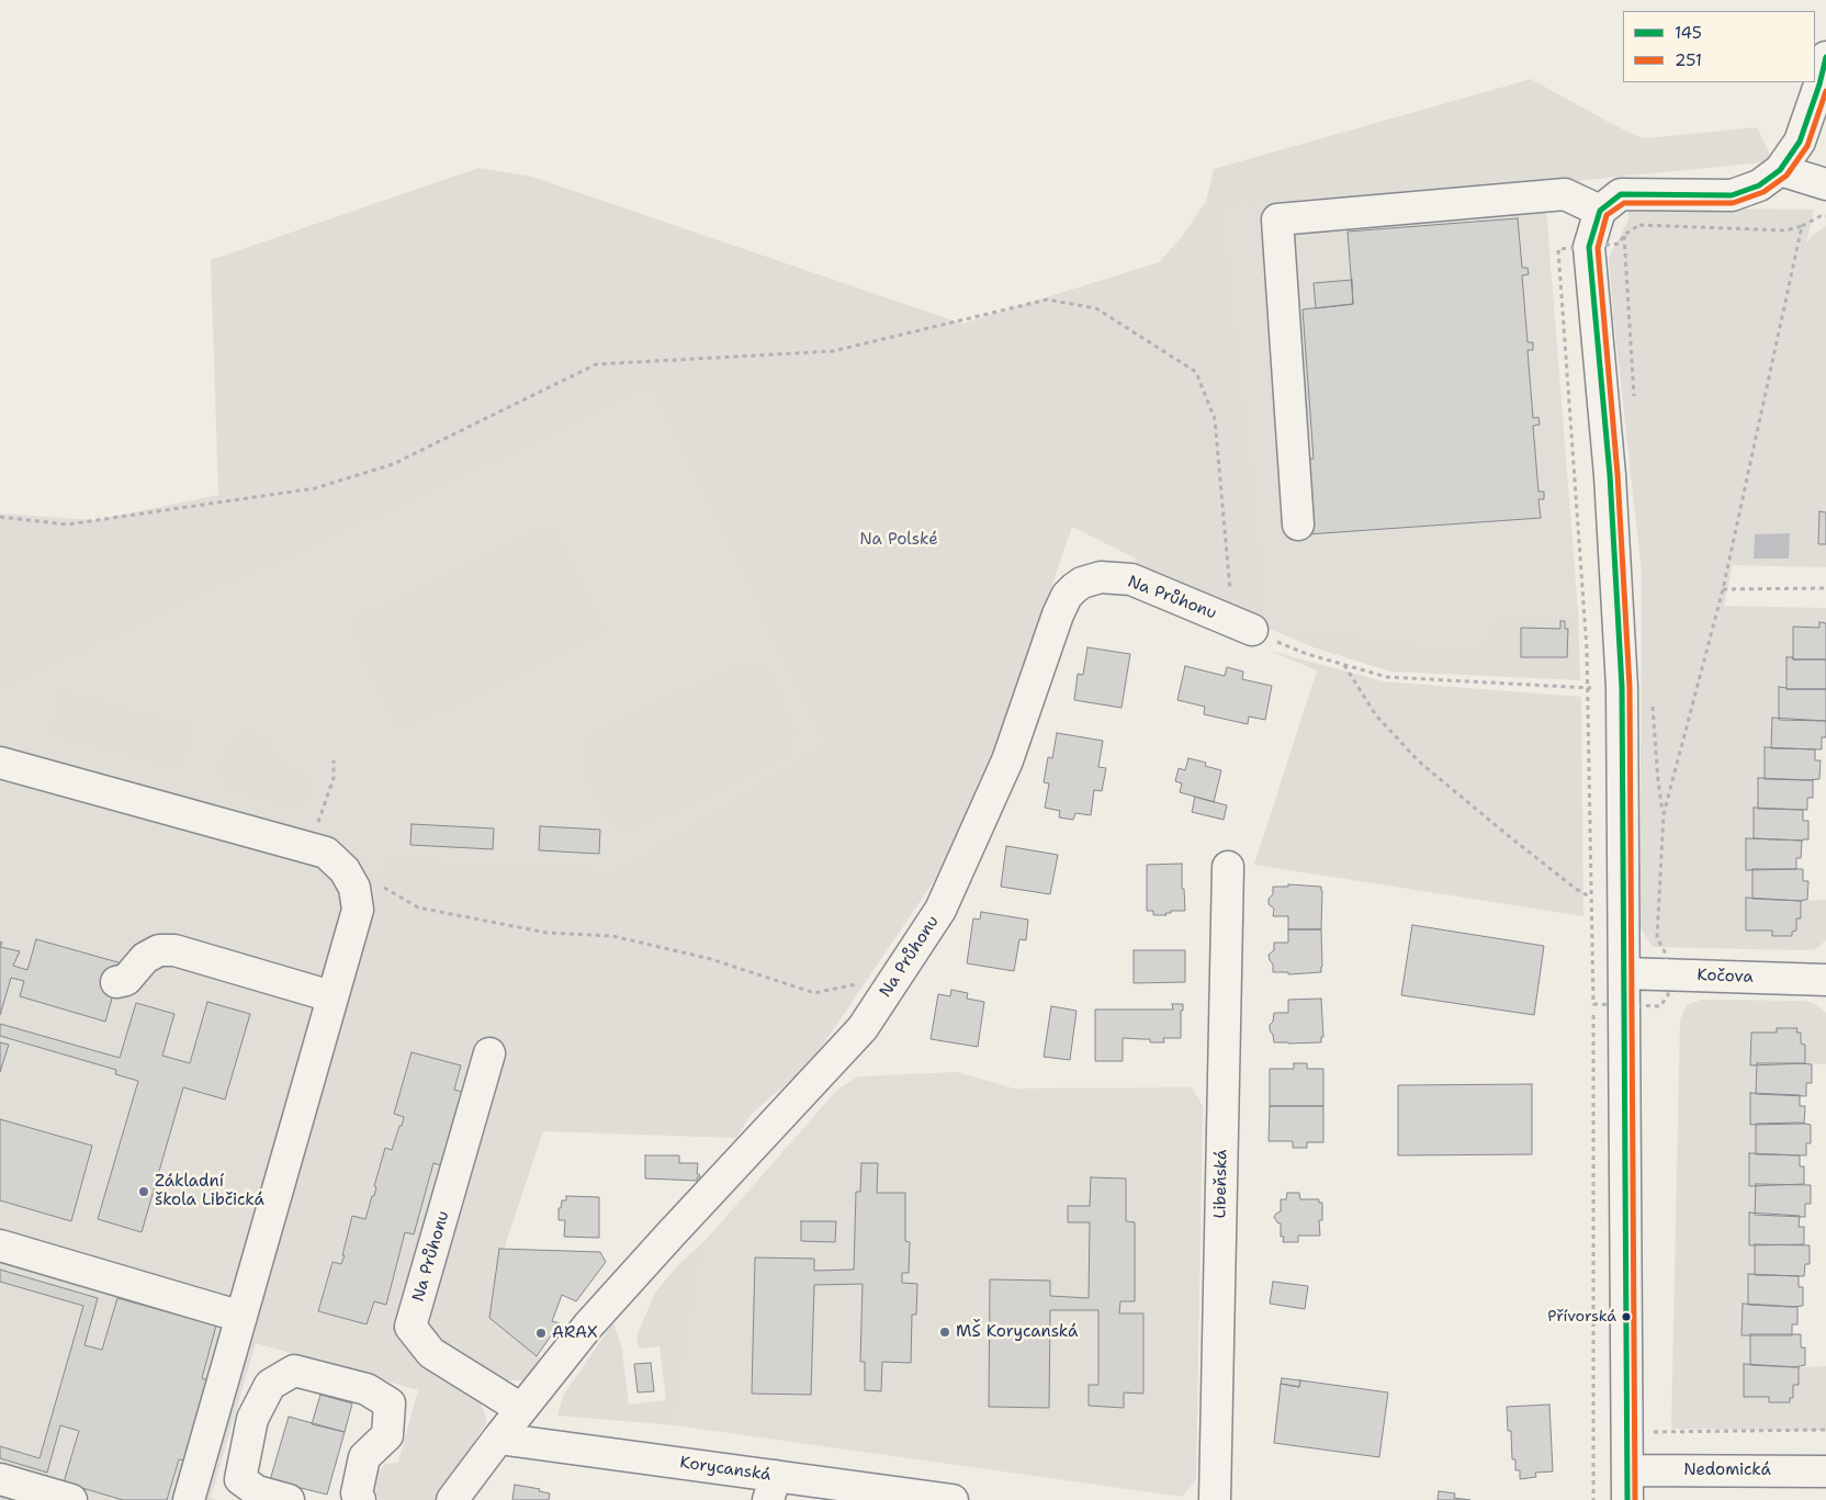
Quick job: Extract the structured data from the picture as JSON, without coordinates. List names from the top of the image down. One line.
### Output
{"streets":{"street":["Na Průhonu","Kočova","Libeňská","Korycanská","Nedomická"]},"crossings":[["Na Průhonu","Korycanská"]],"parks":["Na Polské"],"places":["Základní škola Libčická","Přívorská","MŠ Korycanská","ARAX"],"lines":["transit line 145","transit line 251"],"legend":["145","251"]}
